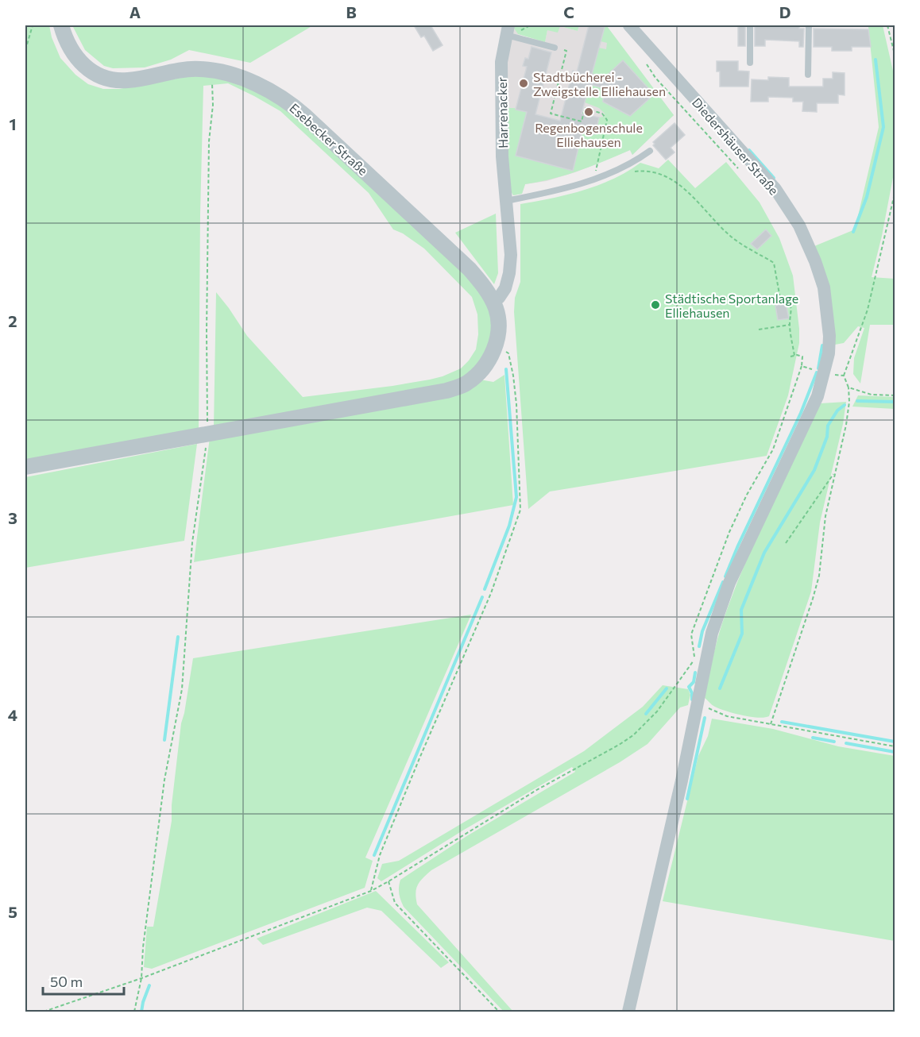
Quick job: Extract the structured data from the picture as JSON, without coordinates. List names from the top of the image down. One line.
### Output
{"streets":{"street":["Harrenacker","Esebecker Straße","Diedershäuser Straße"]},"crossings":[["Harrenacker","Esebecker Straße"]],"places":["Stadtbücherei - Zweigstelle Elliehausen","Regenbogenschule Elliehausen","Städtische Sportanlage Elliehausen"],"scale_bar":"50 m","grid":{"columns":["A","B","C","D"],"rows":["1","2","3","4","5"]}}
